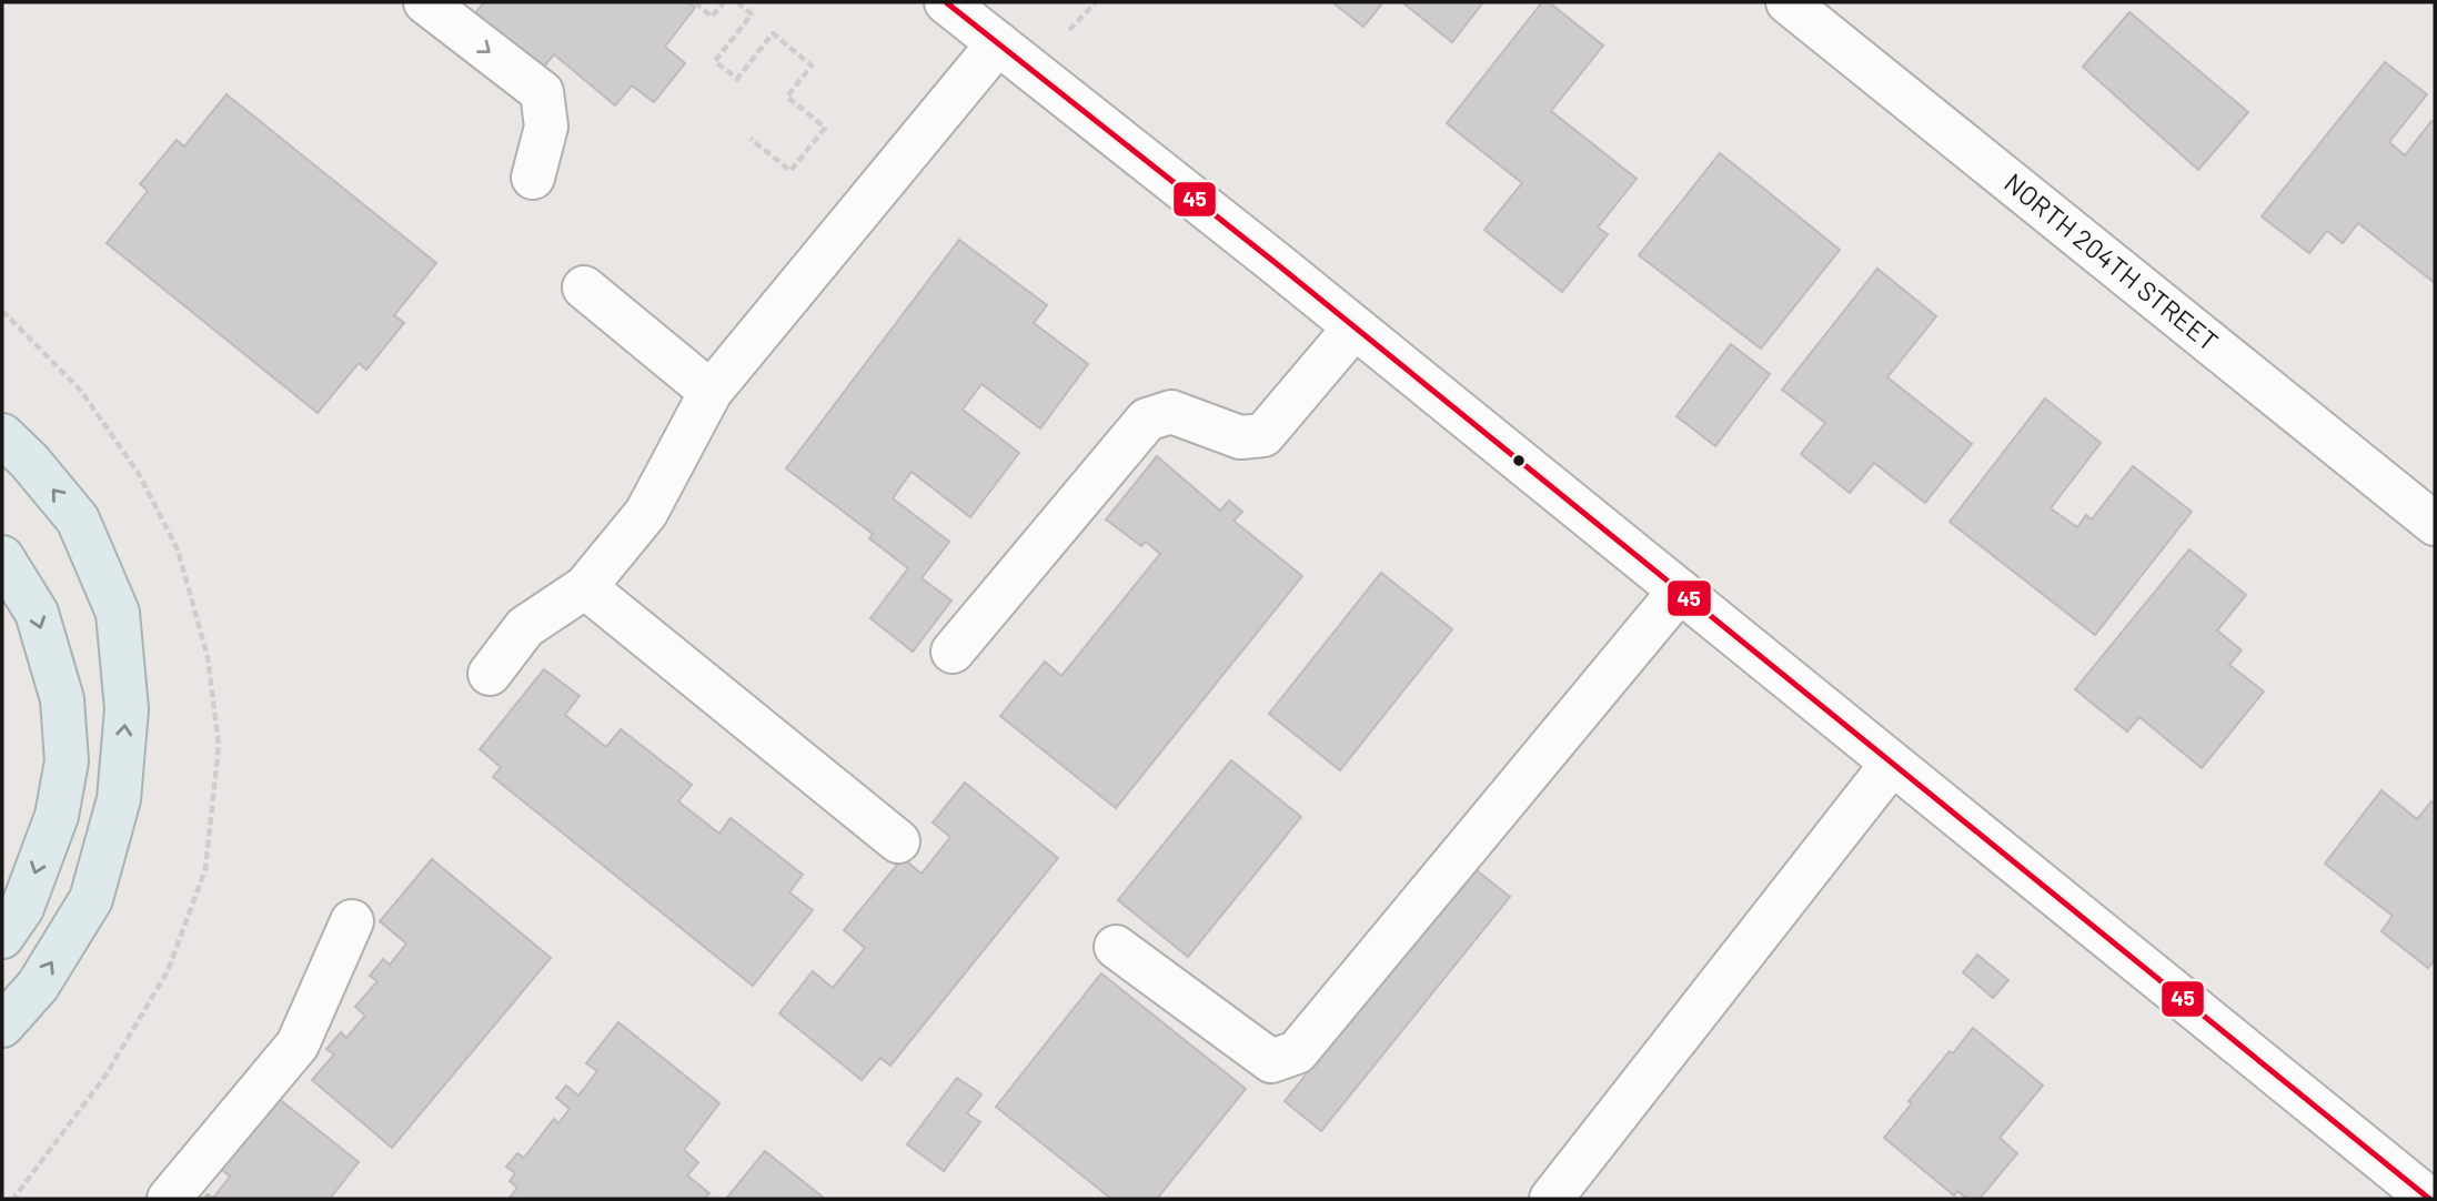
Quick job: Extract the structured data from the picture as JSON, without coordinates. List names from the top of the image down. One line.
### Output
{"streets":{"street":["NORTH 204TH STREET"]},"lines":["transit line 45"]}
